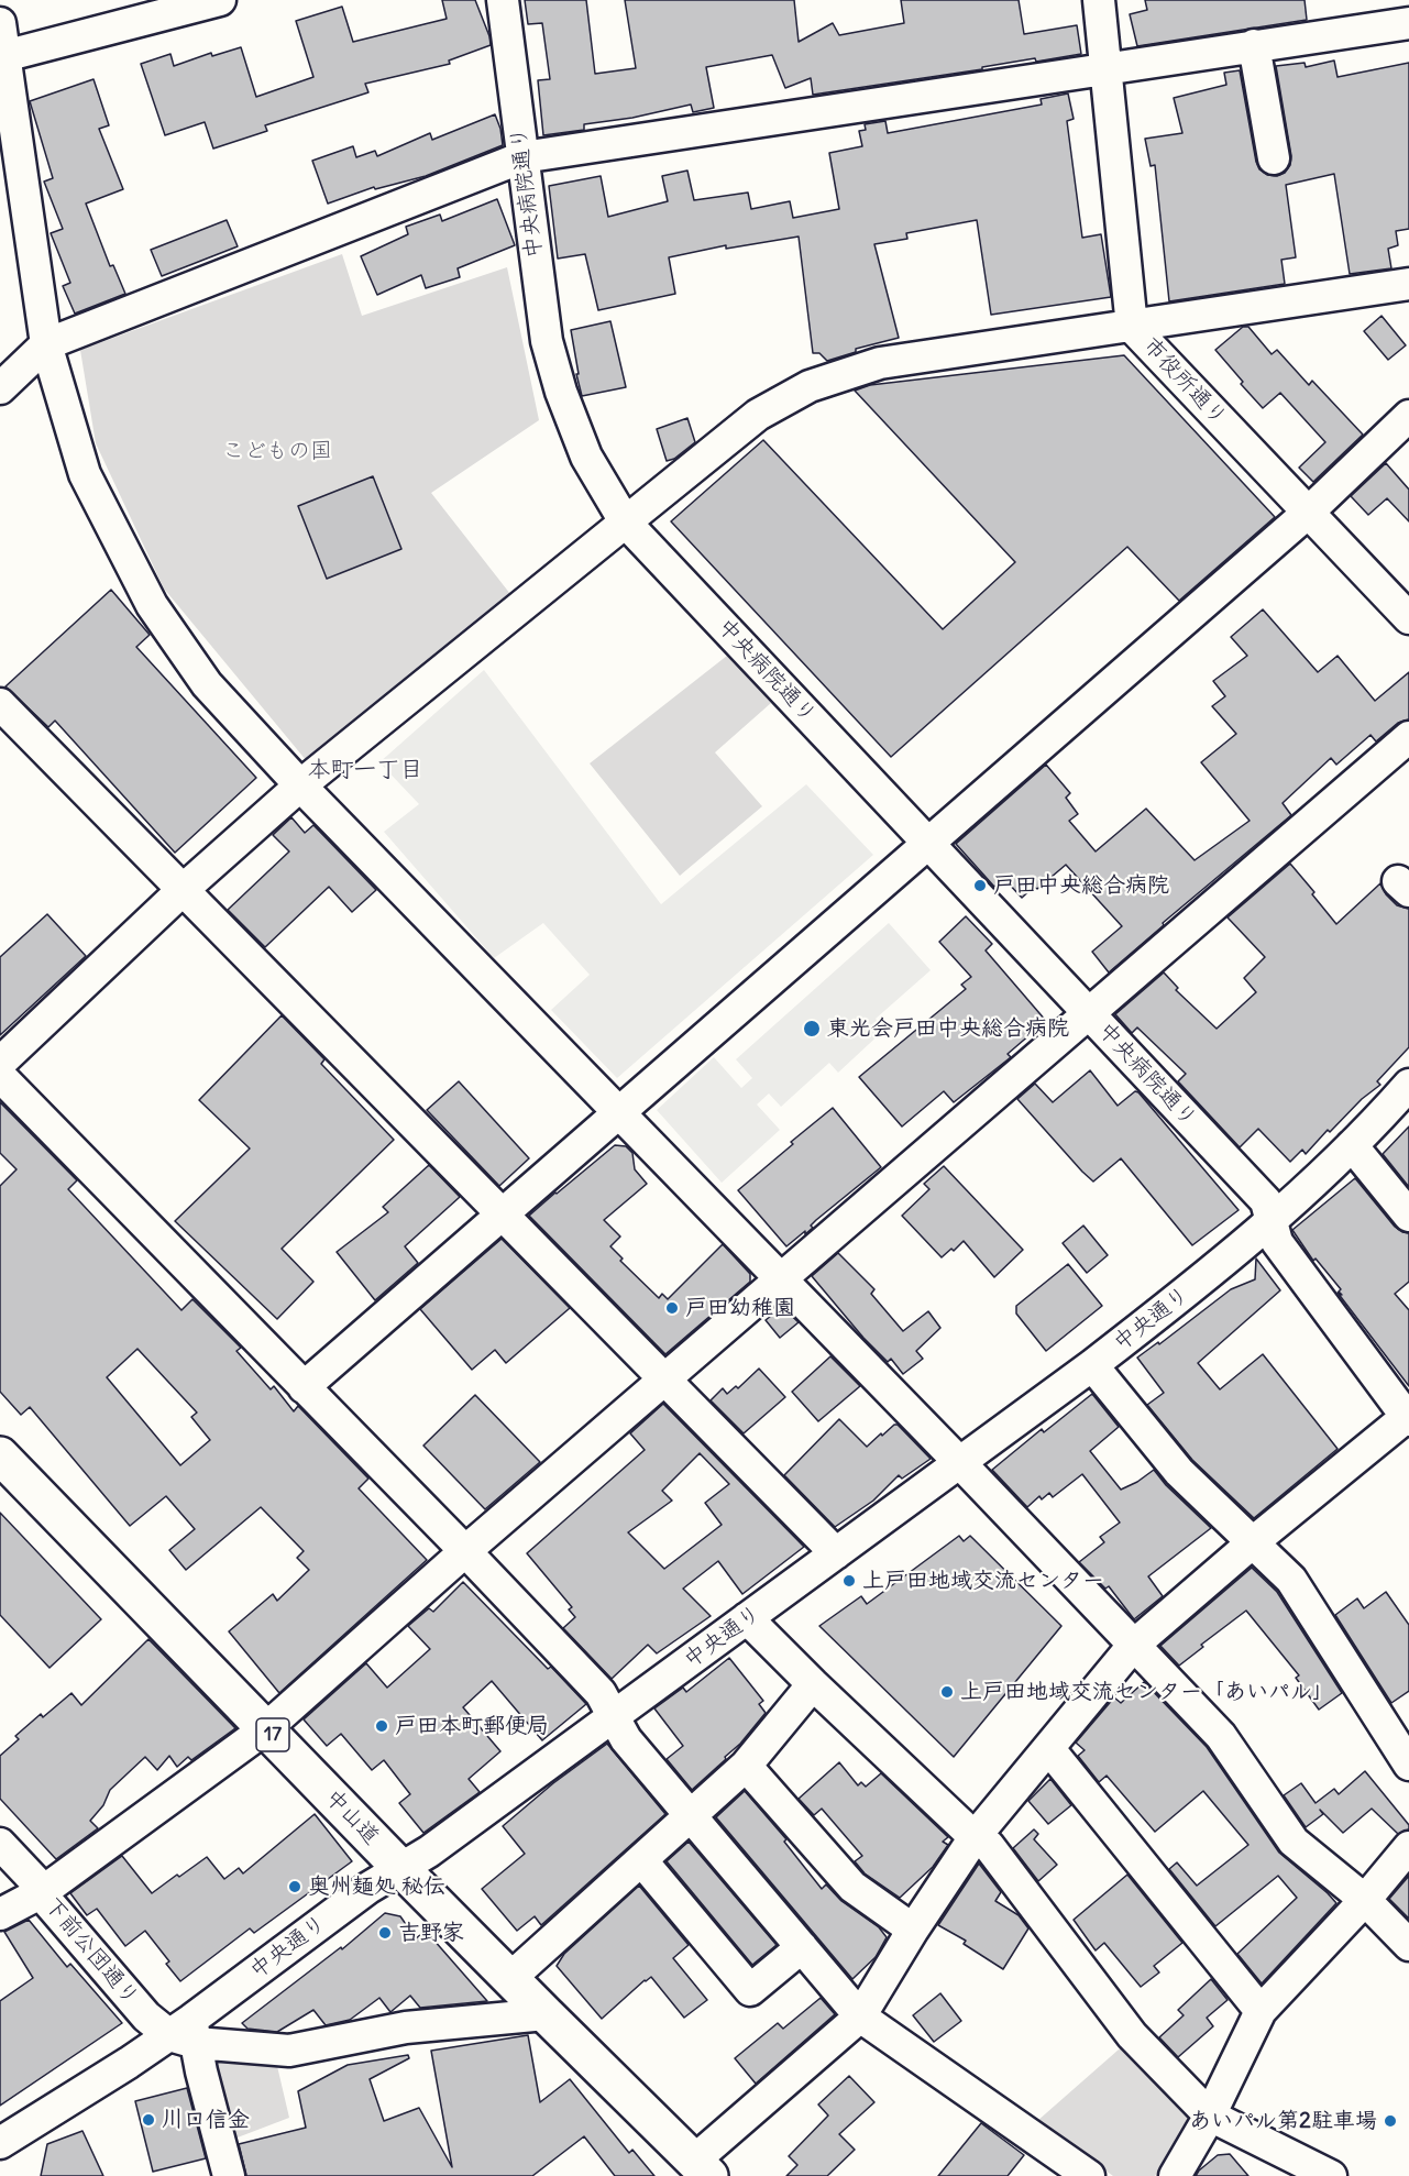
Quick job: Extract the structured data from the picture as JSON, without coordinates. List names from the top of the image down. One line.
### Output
{"streets":{"highway":["17","中山道"],"street":["中央病院通り","市役所通り","中央通り","下前公団通り"]},"crossings":[["中央病院通り","中央通り"],["中央通り","中山道"],["中央通り","下前公団通り"]],"districts":["本町一丁目"],"parks":["こどもの国"],"places":["戸田中央総合病院","東光会戸田中央総合病院","戸田幼稚園","上戸田地域交流センター","上戸田地域交流センター「あいパル」","戸田本町郵便局","奥州麺処 秘伝","吉野家","川口信金","あいパル第2駐車場"]}
